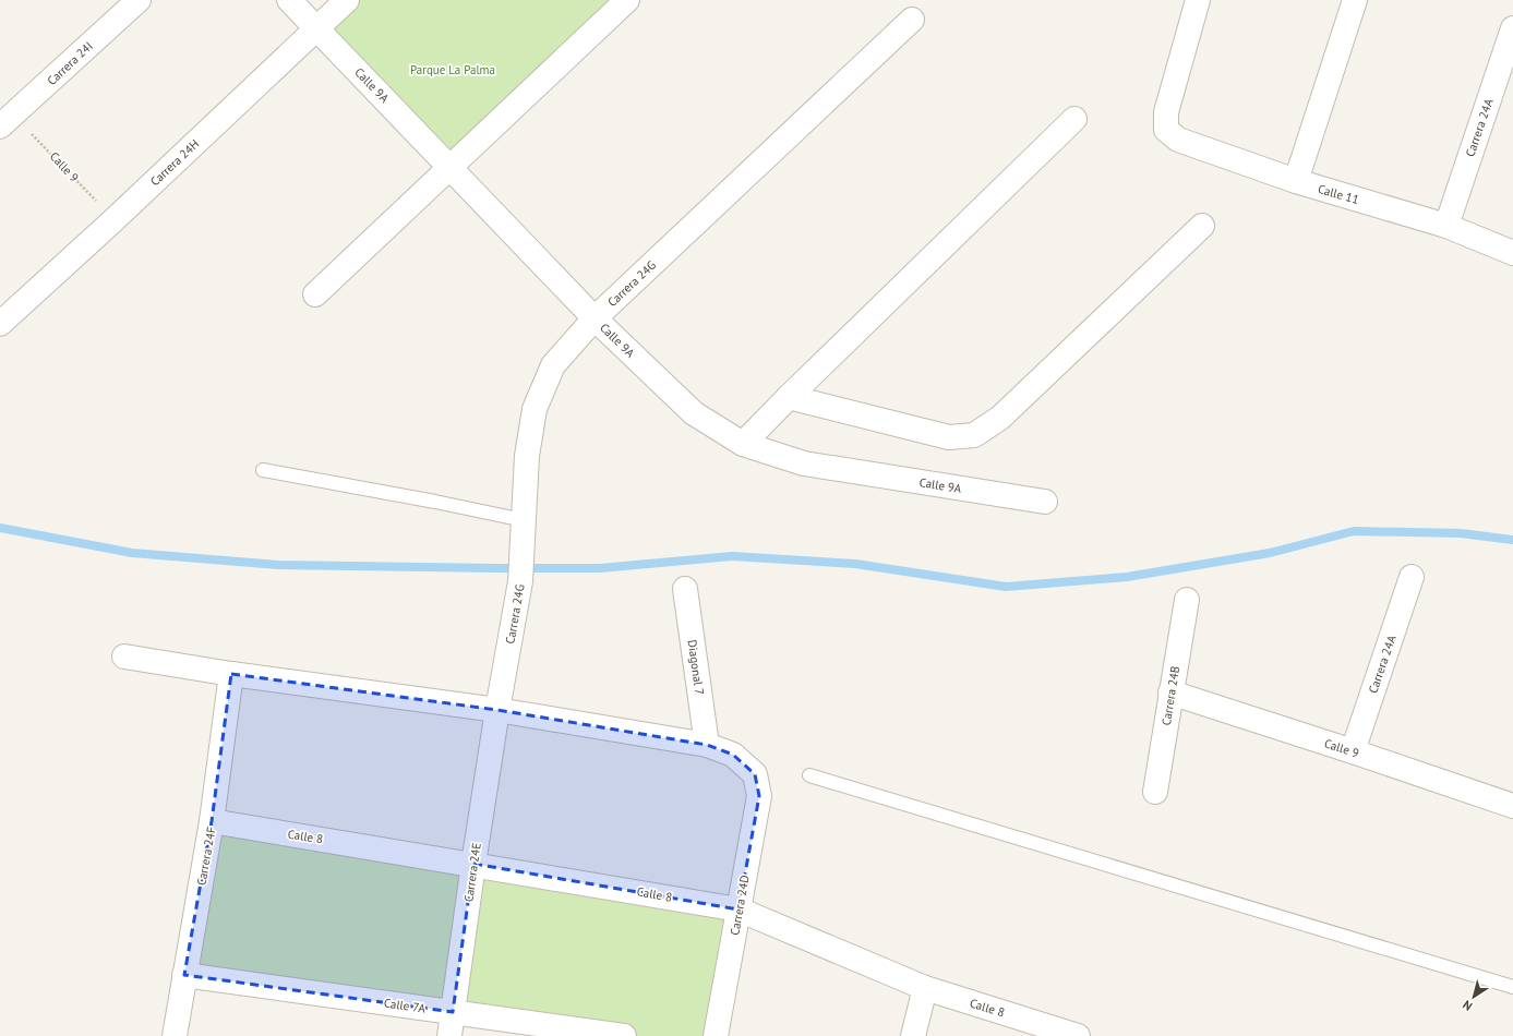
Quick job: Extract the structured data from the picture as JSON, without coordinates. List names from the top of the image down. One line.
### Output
{"streets":{"street":["Carrera 24I","Calle 9A","Carrera 24A","Carrera 24H","Calle 9","Calle 11","Carrera 24G","Diagonal 7","Carrera 24B","Calle 8","Carrera 24F","Carrera 24E","Carrera 24D","Calle 7A"]},"crossings":[["Carrera 24I","Calle 9"],["Calle 9A","Carrera 24H"],["Calle 9A","Carrera 24G"],["Carrera 24A","Calle 9"],["Carrera 24A","Calle 11"],["Carrera 24H","Calle 9"],["Calle 9","Carrera 24B"],["Carrera 24G","Carrera 24E"],["Diagonal 7","Carrera 24D"],["Calle 8","Carrera 24F"],["Calle 8","Carrera 24E"],["Calle 8","Carrera 24D"],["Carrera 24F","Calle 7A"],["Carrera 24E","Calle 7A"]],"parks":["Parque La Palma"],"north":"bottom left"}
